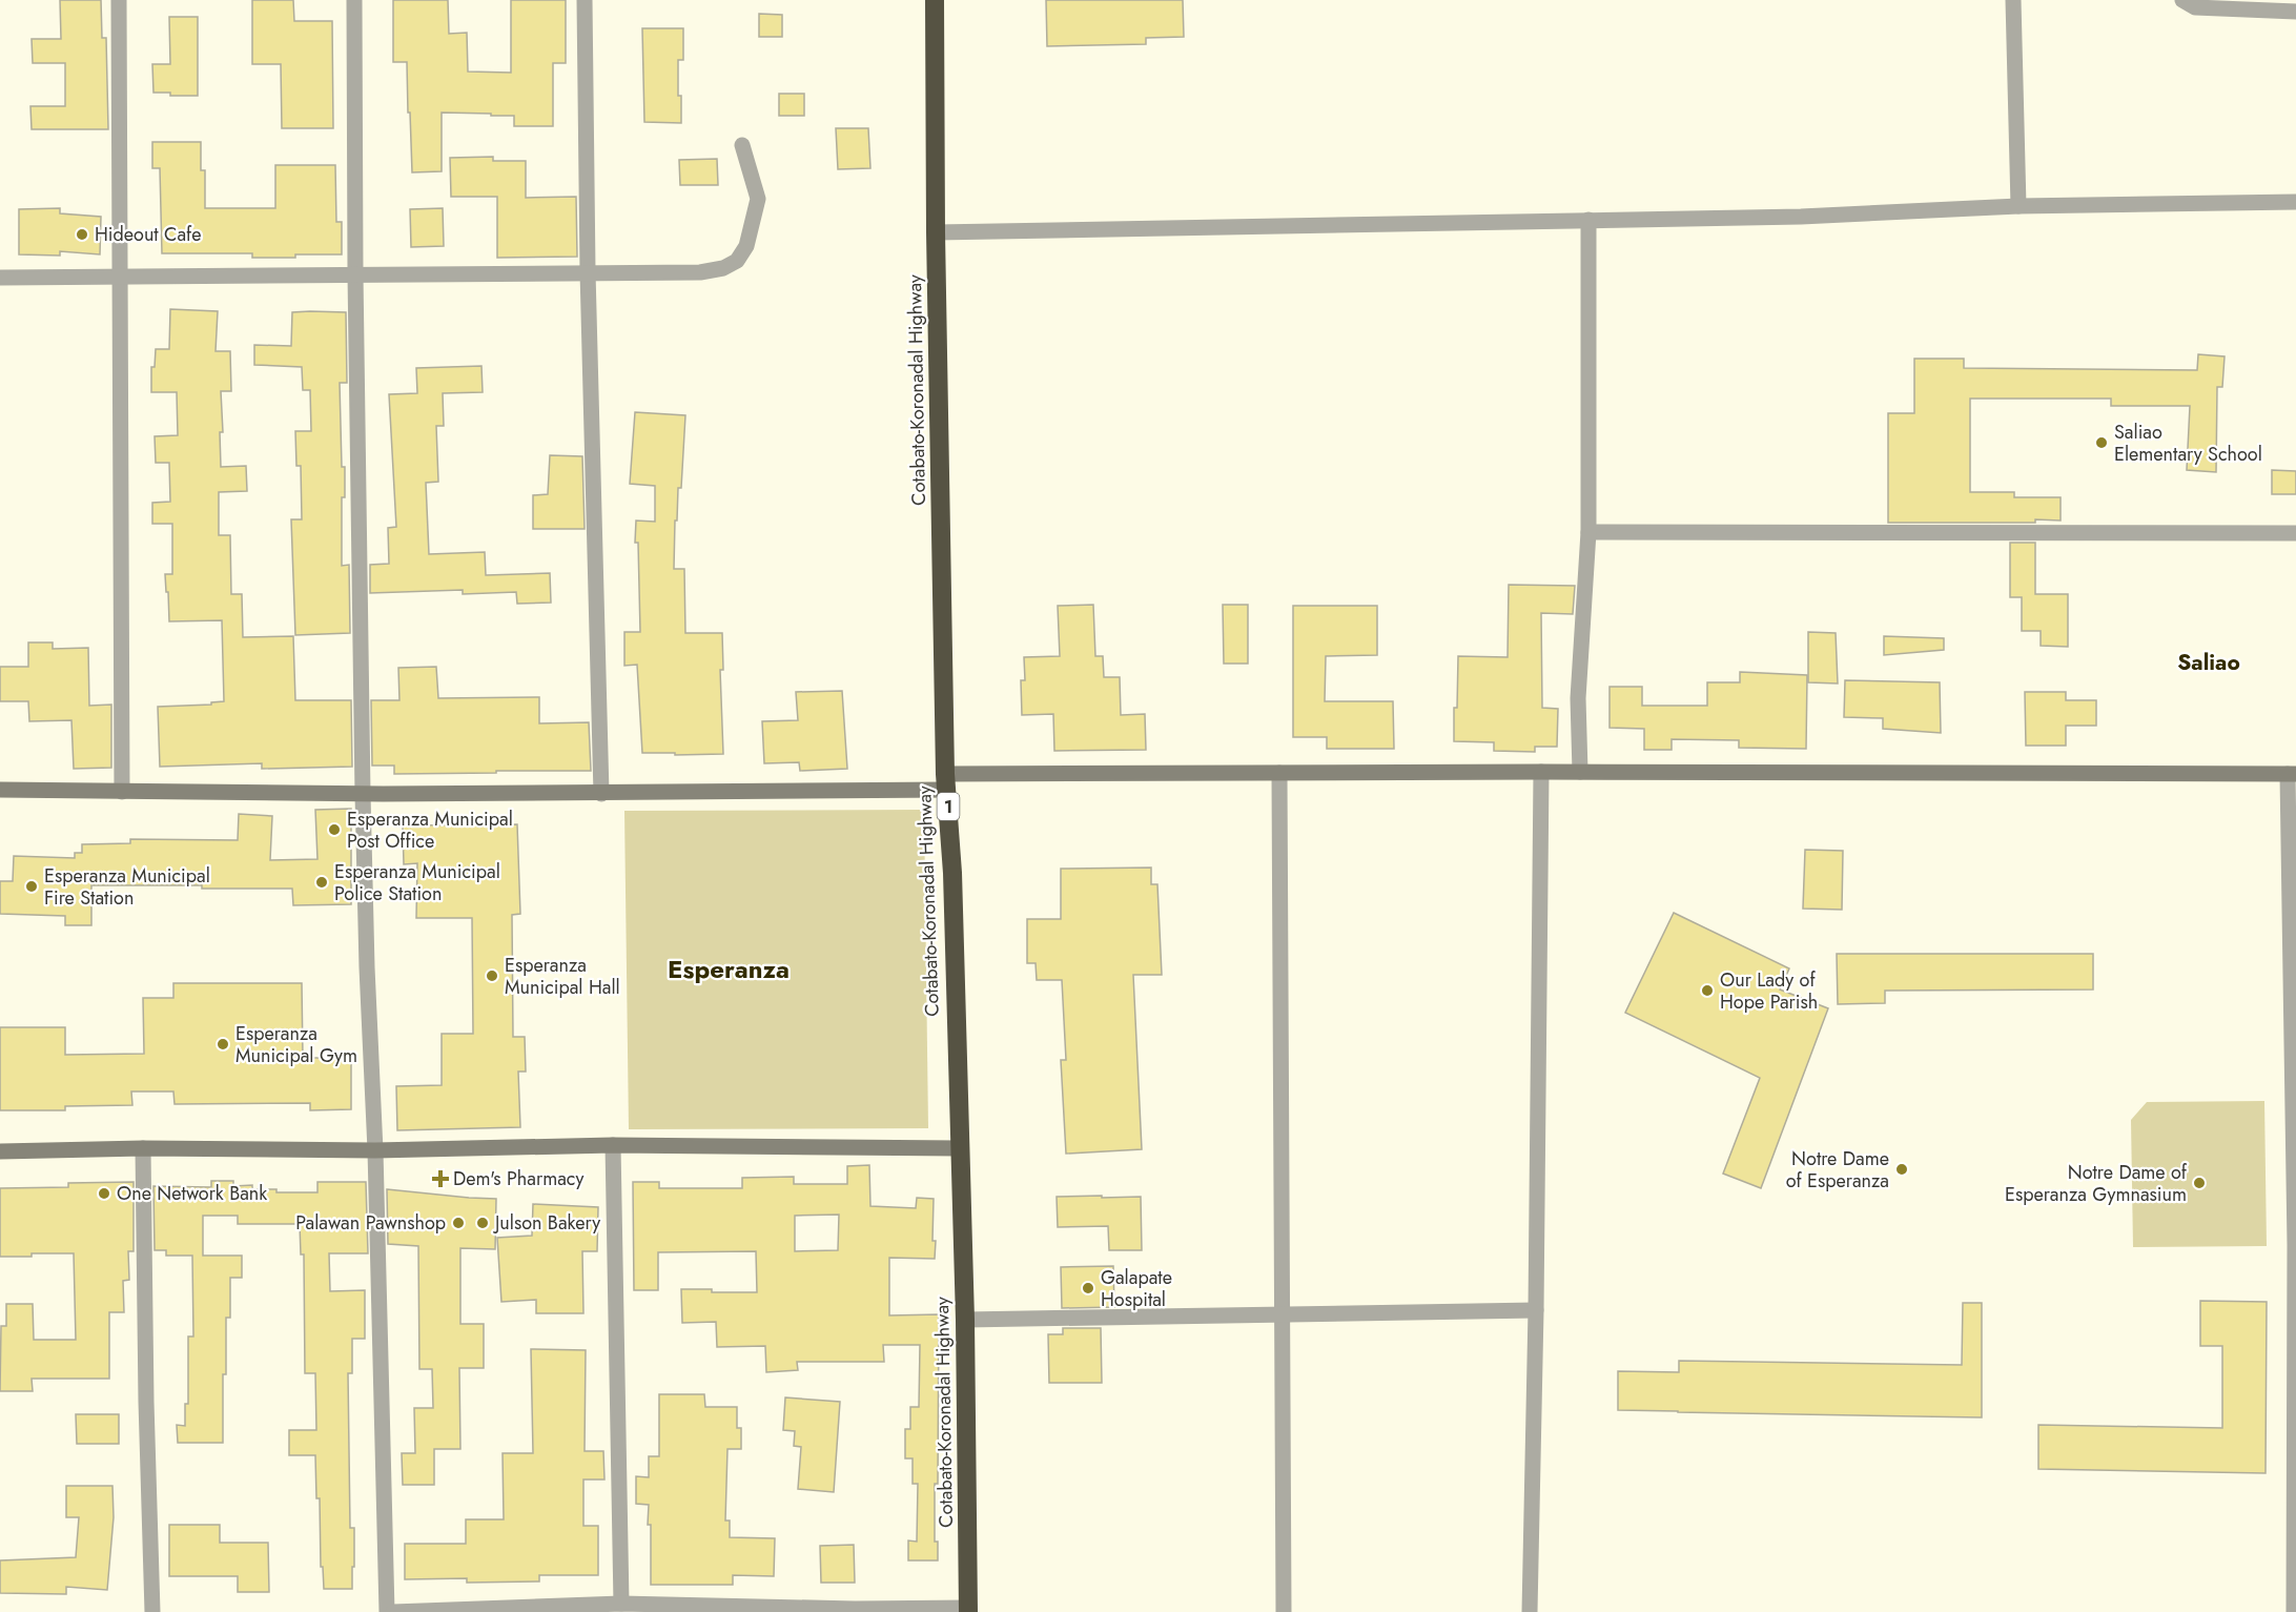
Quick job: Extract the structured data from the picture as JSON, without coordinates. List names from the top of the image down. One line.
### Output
{"streets":{"highway":["Cotabato-Koronadal Highway","1"]},"districts":["Saliao","Esperanza"],"places":{"other":["Hideout Cafe","Saliao Elementary School","Esperanza Municipal Post Office","Esperanza Municipal Police Station","Esperanza Municipal Fire Station","Esperanza Municipal Hall","Our Lady of Hope Parish","Esperanza Municipal Gym","Notre Dame of Esperanza","Notre Dame of Esperanza Gymnasium","One Network Bank","Palawan Pawnshop","Julson Bakery","Galapate Hospital"],"health":["Dem's Pharmacy"]}}
